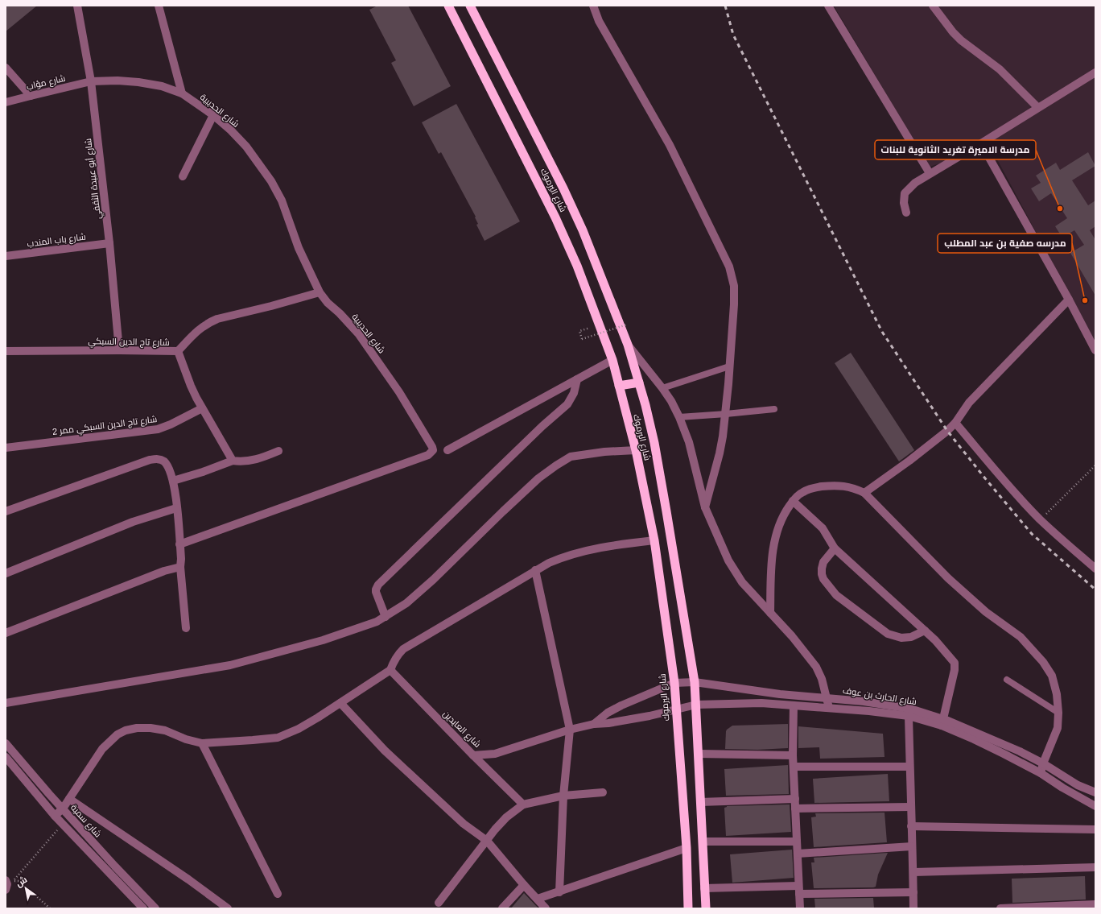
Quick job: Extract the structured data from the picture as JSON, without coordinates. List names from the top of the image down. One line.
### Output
{"streets":{"highway":["شارع اليرموك"],"street":["شارع مؤاب","شارع الحديبية","شارع أبو عبيدة الثقفي","شارع باب المندب","شارع تاج الدين السبكي","شارع تاج الدين السبكي ممر 2","شارع الحارث بن عوف","شارع العايدين","شارع سمية"]},"crossings":[["شارع مؤاب","شارع الحديبية"],["شارع مؤاب","شارع أبو عبيدة الثقفي"],["شارع الحديبية","شارع أبو عبيدة الثقفي"],["شارع أبو عبيدة الثقفي","شارع باب المندب"],["شارع أبو عبيدة الثقفي","شارع تاج الدين السبكي"],["شارع اليرموك","شارع الحارث بن عوف"],["شارع تاج الدين السبكي","شارع تاج الدين السبكي ممر 2"],["شارع الحارث بن عوف","شارع العايدين"]],"places":["مدرسة الاميرة تغريد الثانوية للبنات","مدرسه صفية بن عبد المطلب"],"north":"top left"}
